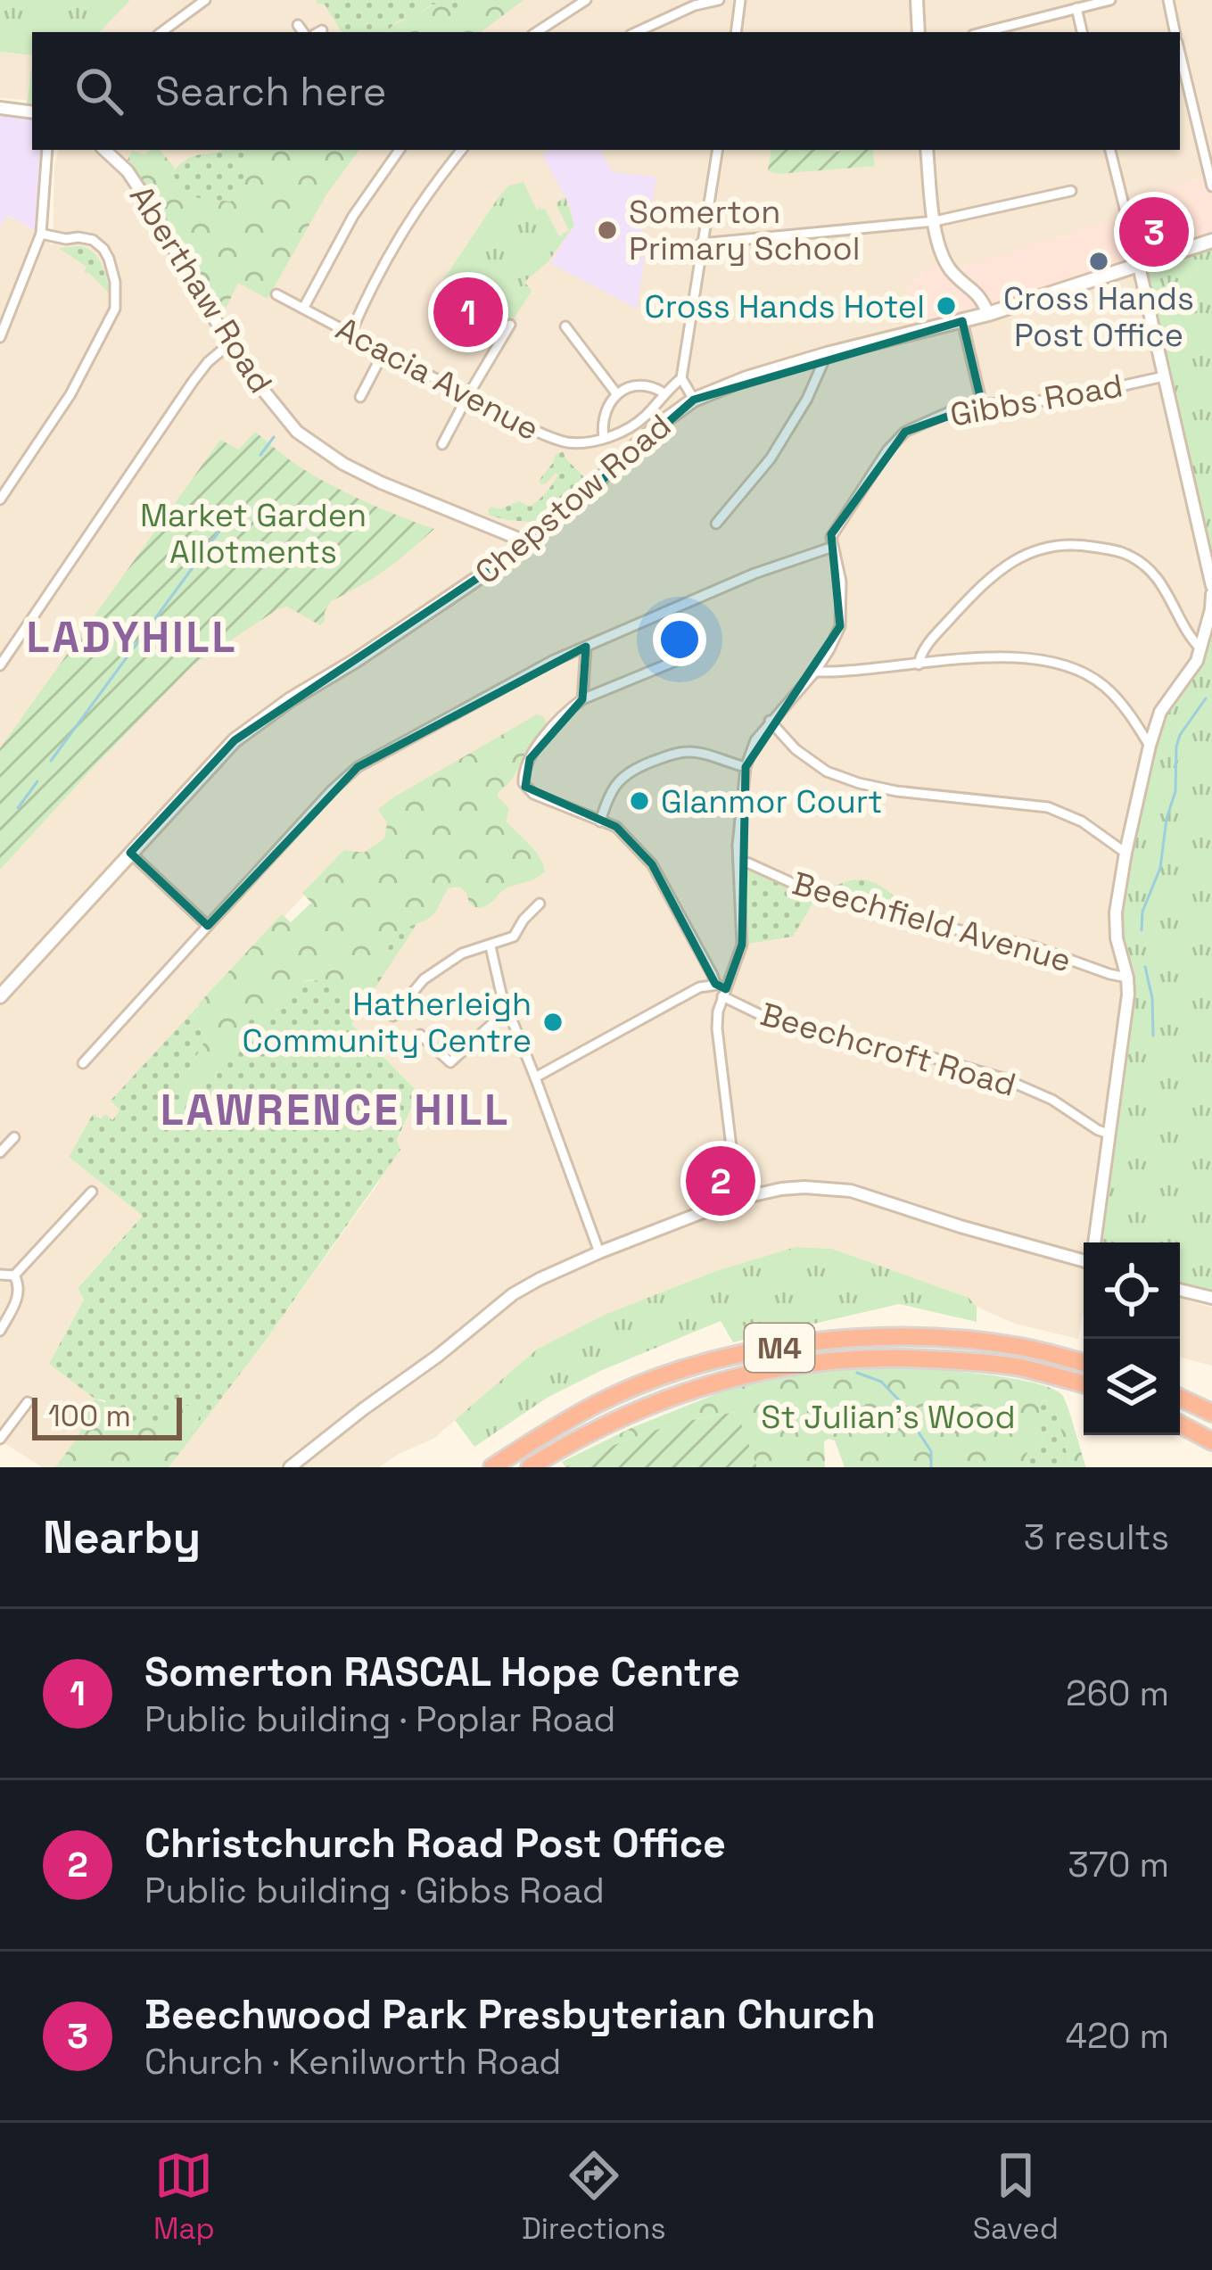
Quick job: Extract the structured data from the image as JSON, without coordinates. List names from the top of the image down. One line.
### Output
{"streets":{"highway":["M4"],"main road":["Chepstow Road"],"street":["Aberthaw Road","Acacia Avenue","Gibbs Road","Beechfield Avenue","Beechcroft Road"]},"crossings":[["Aberthaw Road","Chepstow Road"]],"districts":["LADYHILL","LAWRENCE HILL"],"parks":["Market Garden Allotments","St Julian's Wood"],"places":["Somerton Primary School","Cross Hands Post Office","Cross Hands Hotel","Glanmor Court","Hatherleigh Community Centre"],"scale_bar":"100 m","page":{"search":"Search here","pins":["3","1","2"],"scale":"100 m","heading":["Nearby","3 results"],"list":[{"mark":"1","name":"Somerton RASCAL Hope Centre","note":"Public building · Poplar Road","value":"260 m"},{"mark":"2","name":"Christchurch Road Post Office","note":"Public building · Gibbs Road","value":"370 m"},{"mark":"3","name":"Beechwood Park Presbyterian Church","note":"Church · Kenilworth Road","value":"420 m"}],"nav":["Map","Directions","Saved"]}}
